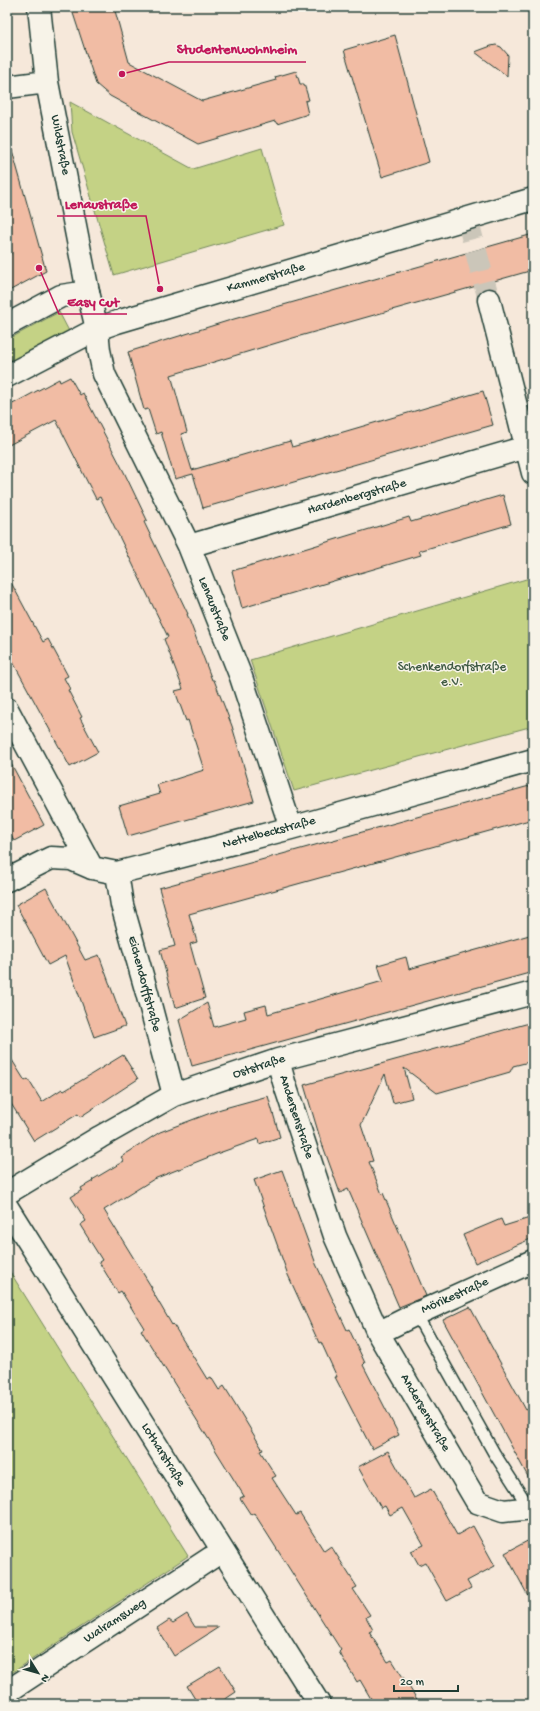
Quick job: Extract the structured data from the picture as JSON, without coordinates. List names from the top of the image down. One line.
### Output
{"streets":{"street":["Wildstraße","Kammerstraße","Hardenbergstraße","Lenaustraße","Nettelbeckstraße","Eichendorffstraße","Oststraße","Andersenstraße","Mörikestraße","Lotharstraße","Walramsweg"]},"crossings":[["Wildstraße","Kammerstraße"],["Wildstraße","Lenaustraße"],["Kammerstraße","Lenaustraße"],["Hardenbergstraße","Lenaustraße"],["Lenaustraße","Nettelbeckstraße"],["Nettelbeckstraße","Eichendorffstraße"],["Eichendorffstraße","Oststraße"],["Oststraße","Andersenstraße"],["Andersenstraße","Mörikestraße"],["Lotharstraße","Walramsweg"]],"parks":["Schenkendorfstraße e.V."],"places":["Studentenwohnheim","Easy Cut","Lenaustraße"],"scale_bar":"20 m","north":"bottom right"}
